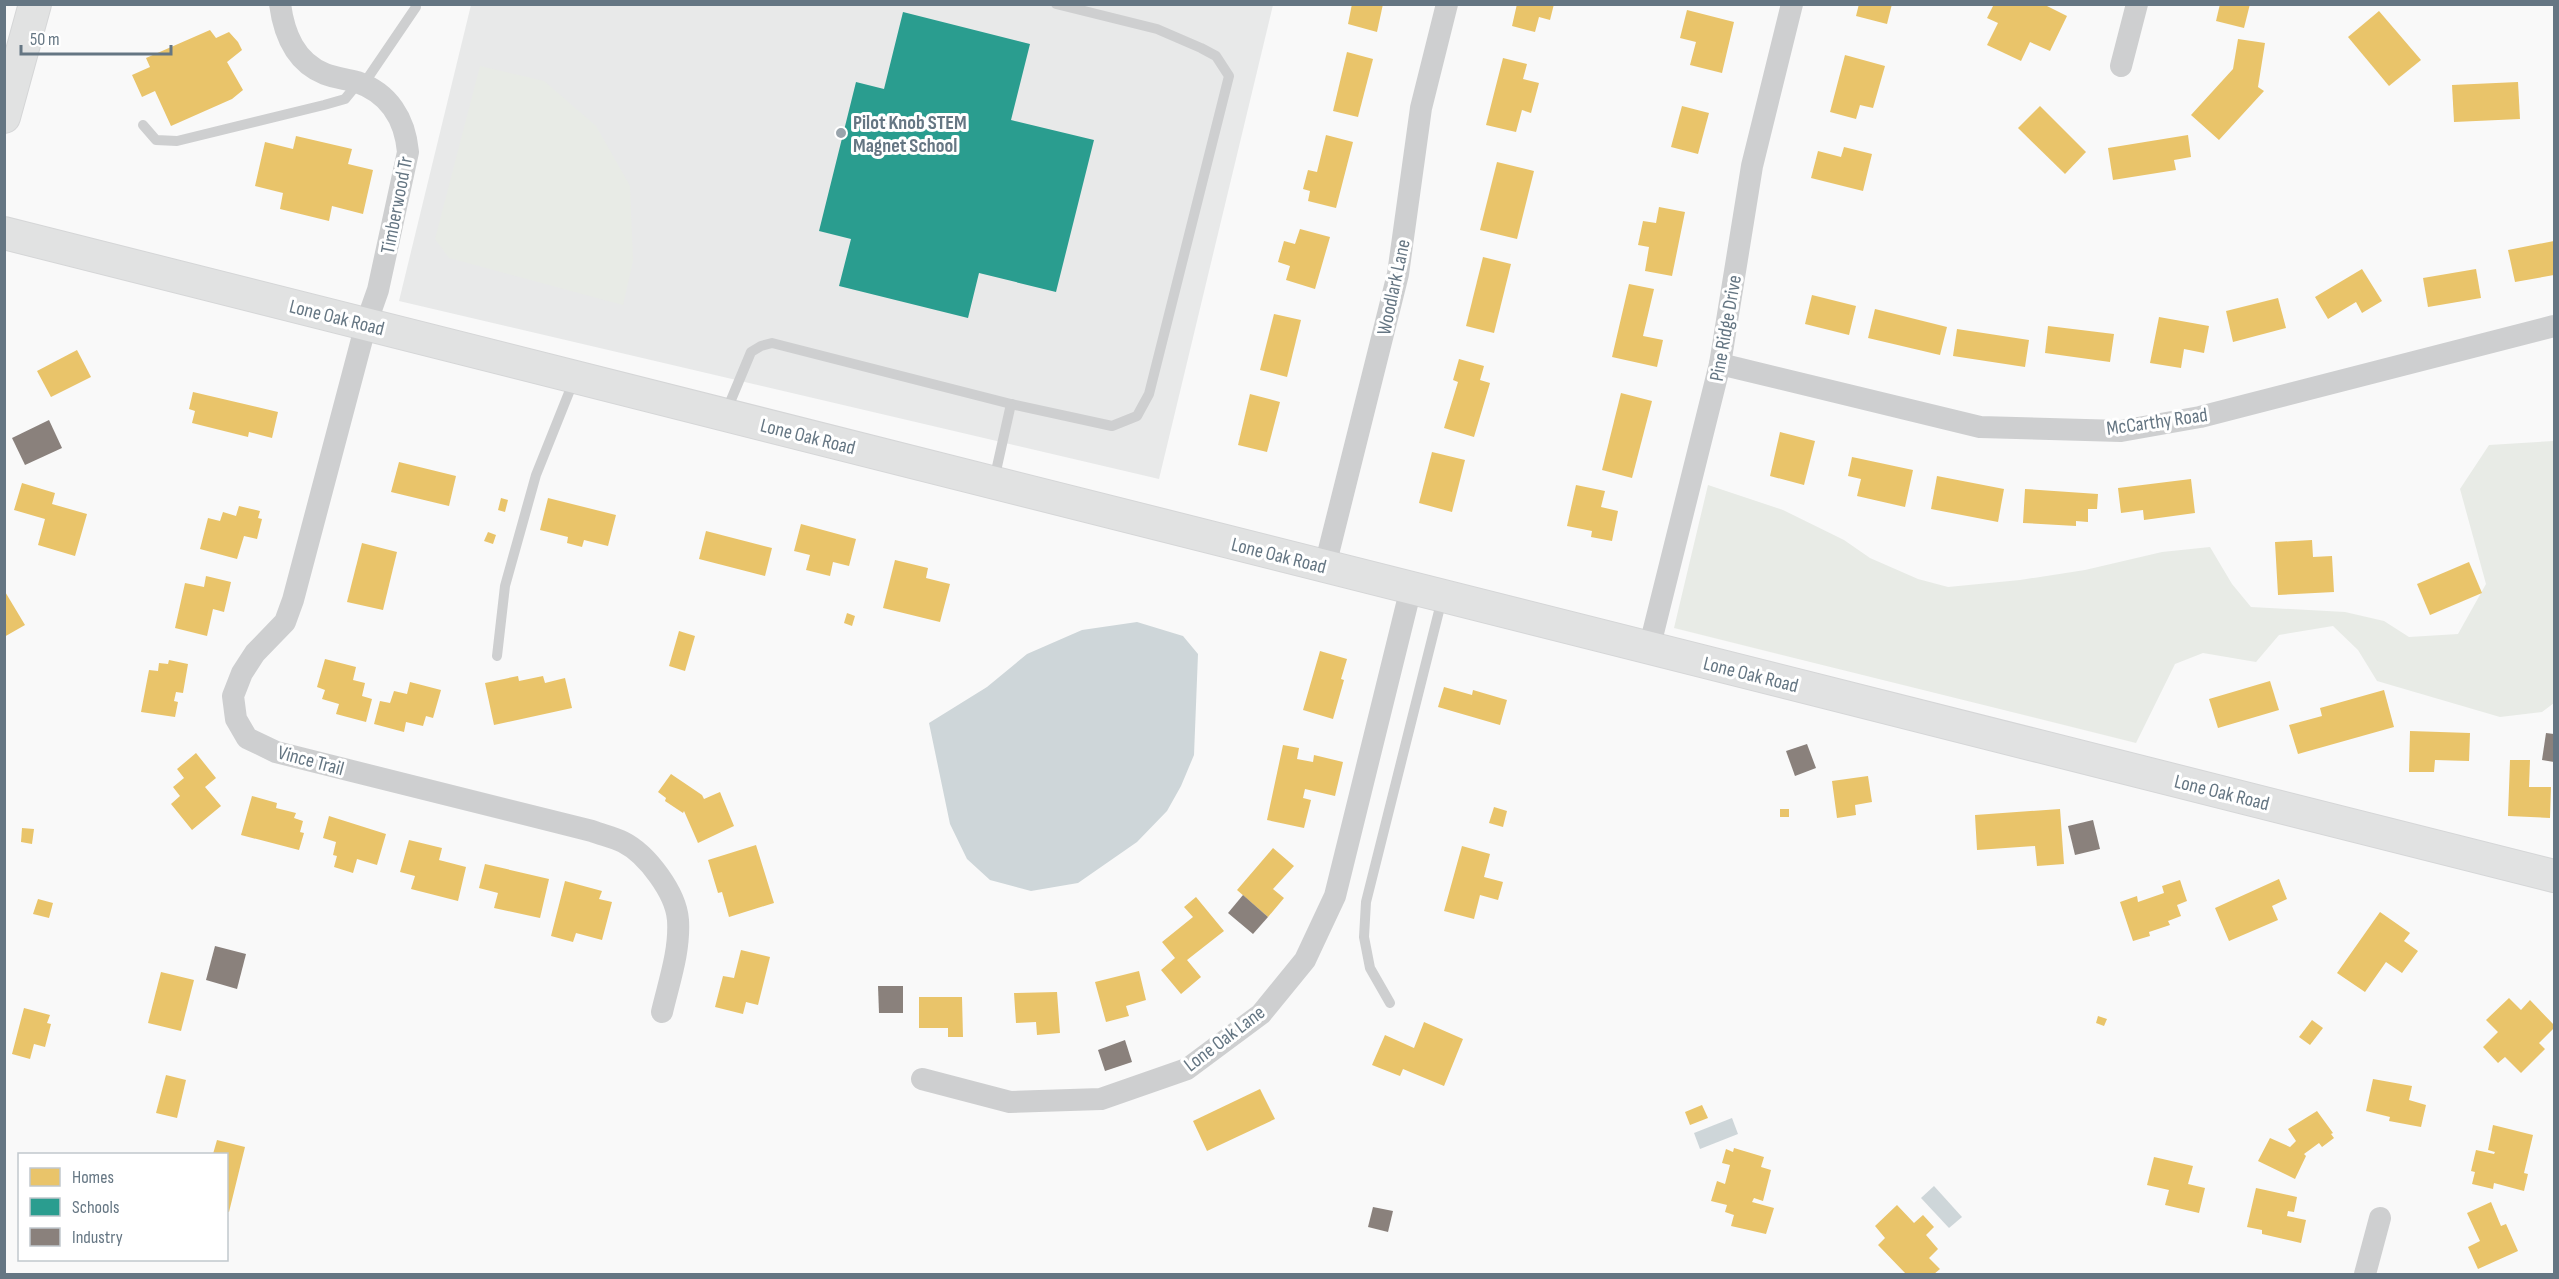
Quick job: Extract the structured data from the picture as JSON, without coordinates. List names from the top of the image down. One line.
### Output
{"streets":{"main road":["Lone Oak Road"],"street":["Timberwood Tr","Woodlark Lane","Pine Ridge Drive","McCarthy Road","Vince Trail","Lone Oak Lane"]},"crossings":[["Timberwood Tr","Lone Oak Road"],["Timberwood Tr","Vince Trail"],["Woodlark Lane","Lone Oak Road"],["Lone Oak Road","Pine Ridge Drive"],["Lone Oak Road","Vince Trail"],["Lone Oak Road","Lone Oak Lane"],["Pine Ridge Drive","McCarthy Road"]],"places":["Pilot Knob STEM Magnet School"],"legend":["Homes","Schools","Industry"],"scale_bar":"50 m"}
